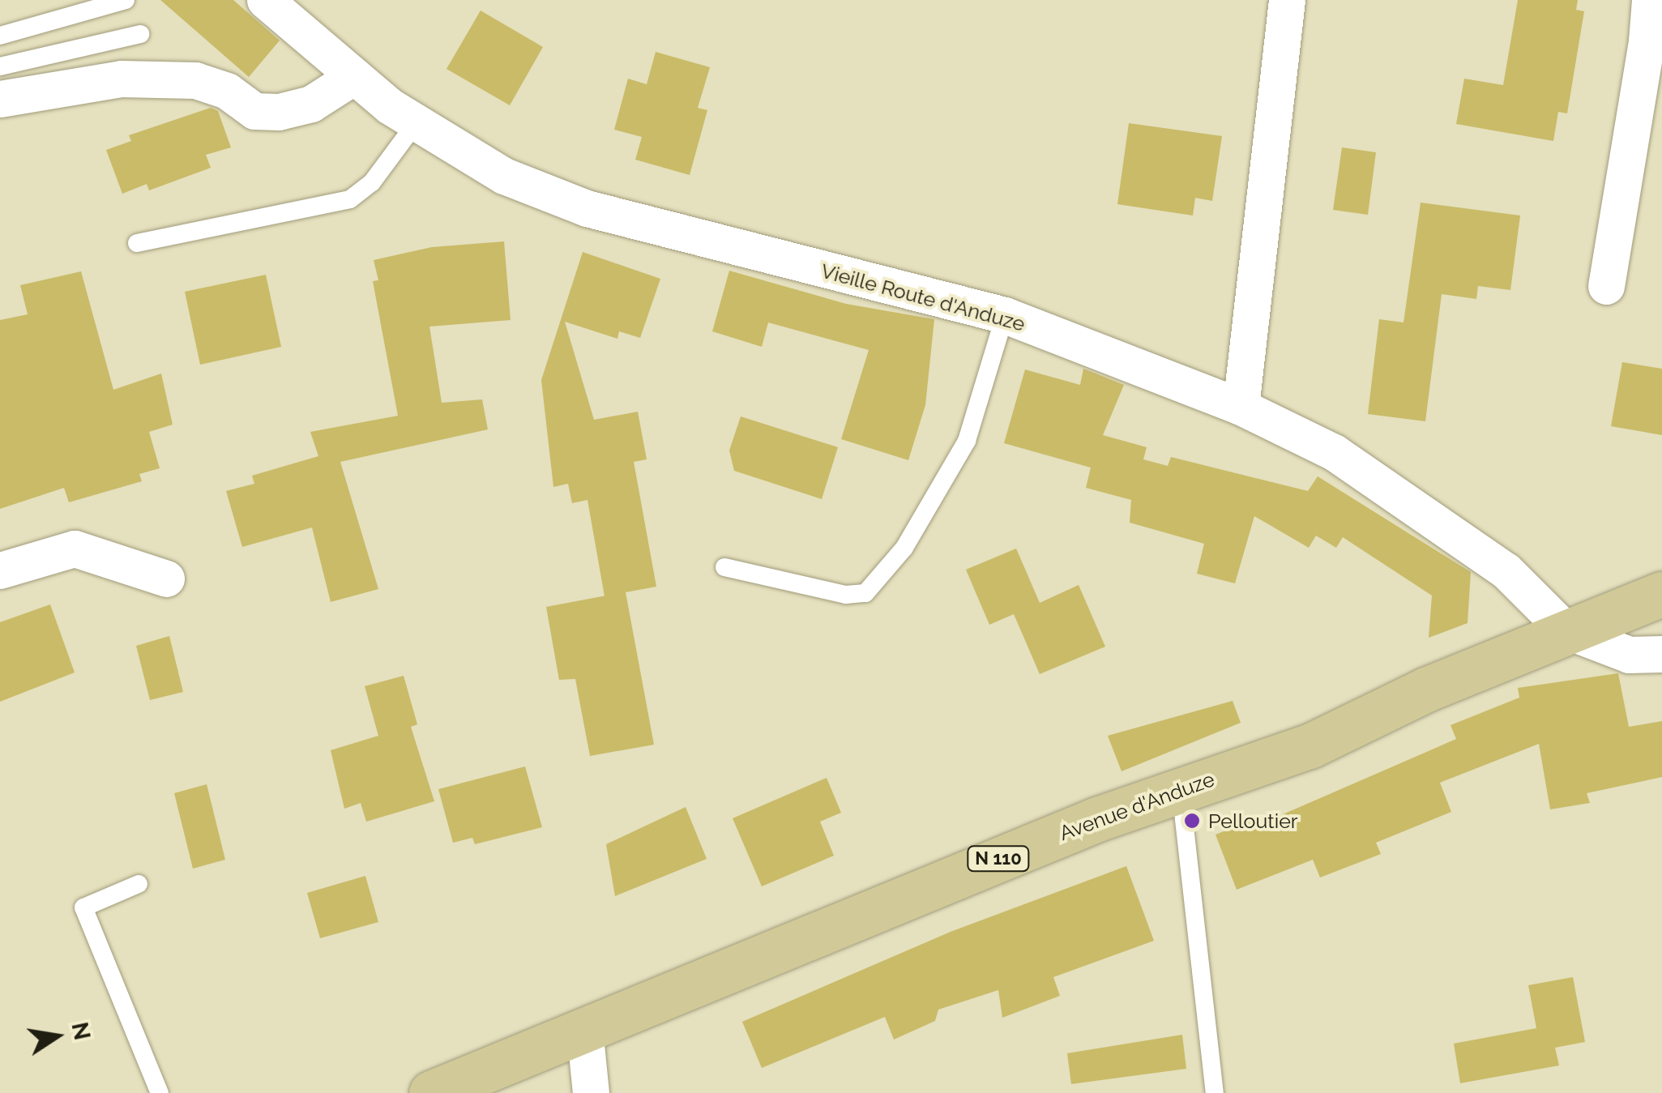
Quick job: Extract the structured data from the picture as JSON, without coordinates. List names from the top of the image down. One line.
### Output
{"streets":{"main road":["Avenue d'Anduze","N 110"],"street":["Vieille Route d'Anduze"]},"crossings":[["Vieille Route d'Anduze","Avenue d'Anduze"]],"places":["Pelloutier"],"north":"right"}
